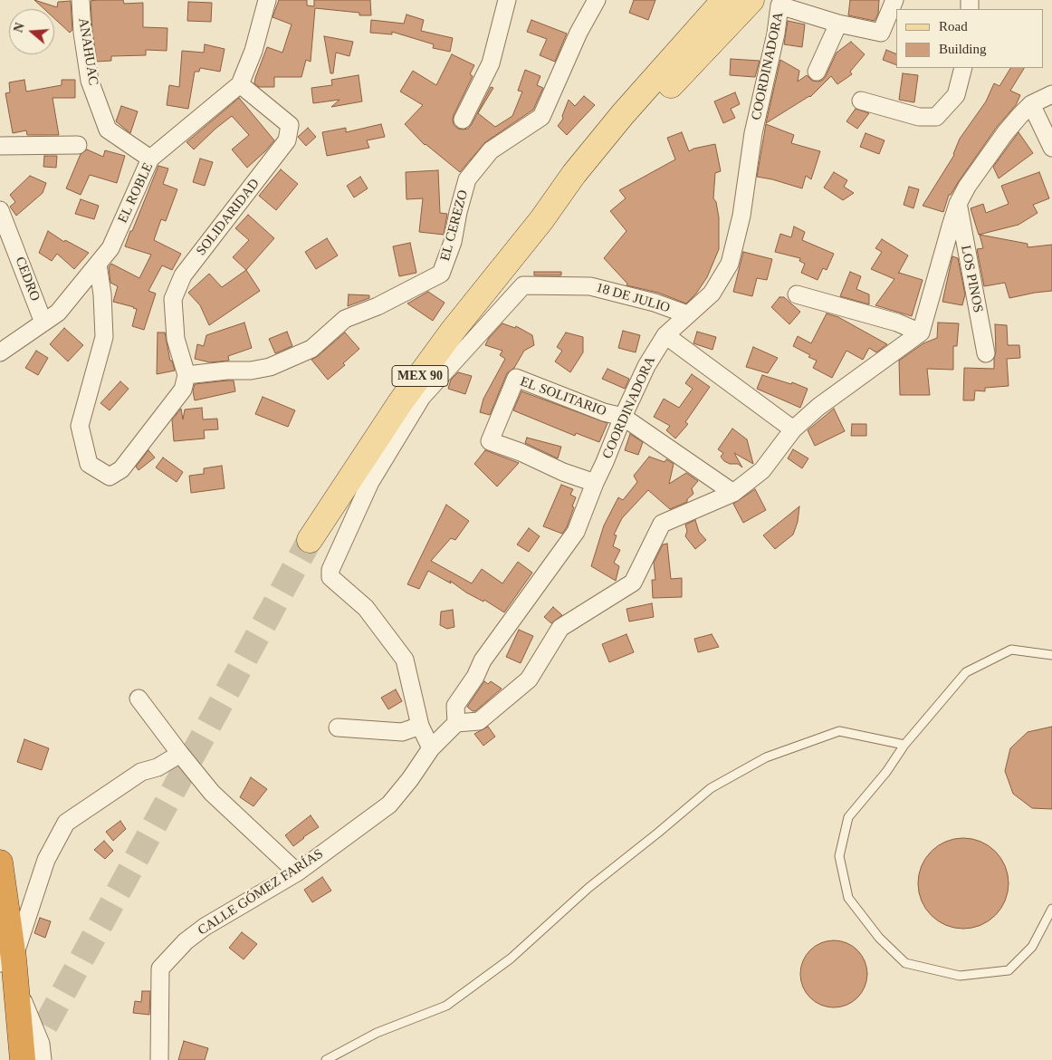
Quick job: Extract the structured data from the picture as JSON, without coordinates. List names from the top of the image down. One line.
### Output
{"streets":{"main road":["MEX 90"],"street":["ANAHUAC","COORDINADORA","EL ROBLE","SOLIDARIDAD","EL CEREZO","CEDRO","LOS PINOS","18 DE JULIO","EL SOLITARIO","CALLE GÓMEZ FARÍAS"]},"crossings":[["ANAHUAC","EL ROBLE"],["COORDINADORA","18 DE JULIO"],["COORDINADORA","EL SOLITARIO"],["COORDINADORA","CALLE GÓMEZ FARÍAS"],["EL ROBLE","SOLIDARIDAD"],["EL ROBLE","CEDRO"],["SOLIDARIDAD","EL CEREZO"]],"legend":["Road","Building"],"north":"left"}
